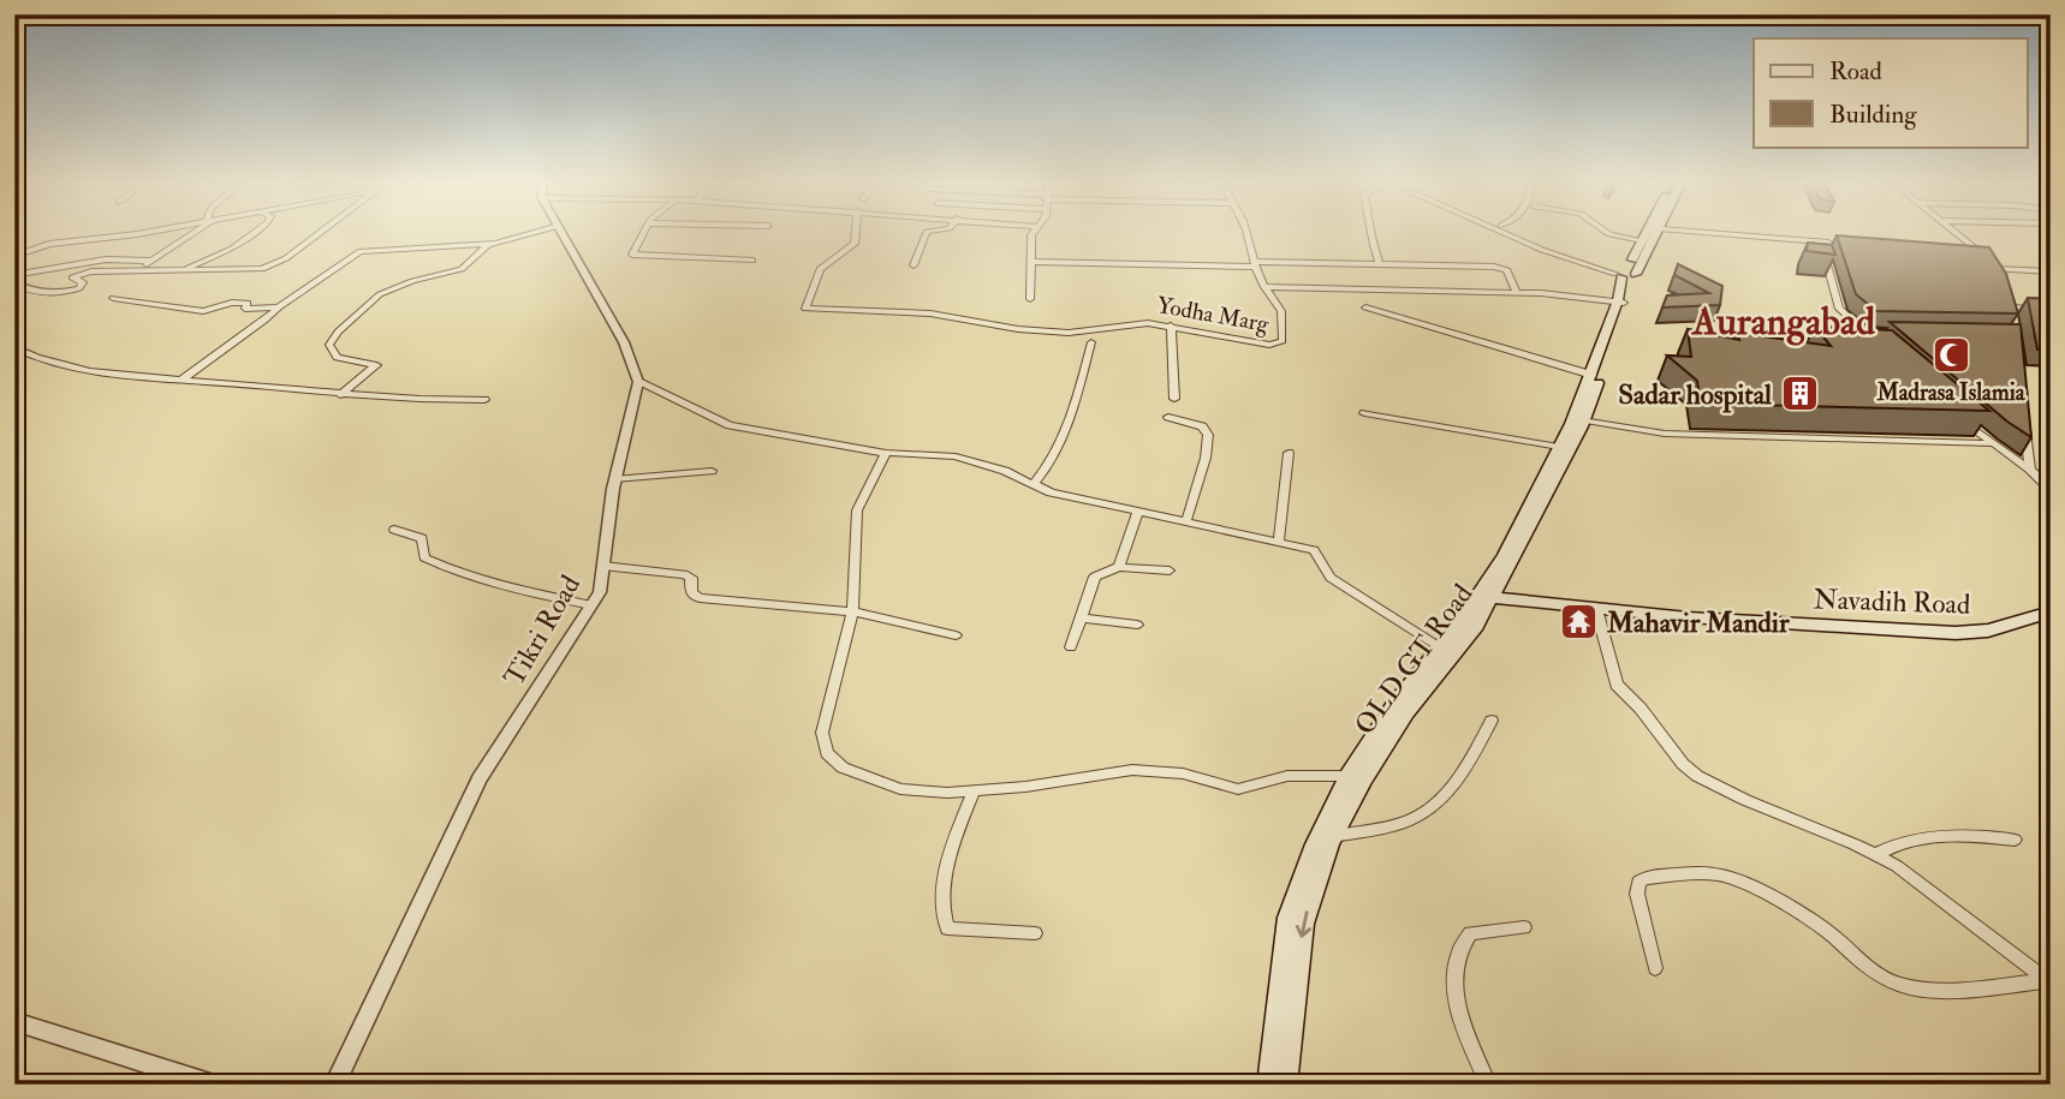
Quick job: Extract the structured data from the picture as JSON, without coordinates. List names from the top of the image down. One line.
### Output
{"streets":{"main road":["Navadih Road","OLD GT Road"],"street":["Yodha Marg","Tikri Road"]},"crossings":[["Yodha Marg","OLD GT Road"],["Navadih Road","OLD GT Road"]],"districts":["Aurangabad"],"places":{"mosque":["Madrasa Islamia"],"building":["Sadar hospital"],"temple":["Mahavir Mandir"]},"legend":["Road","Building"]}
